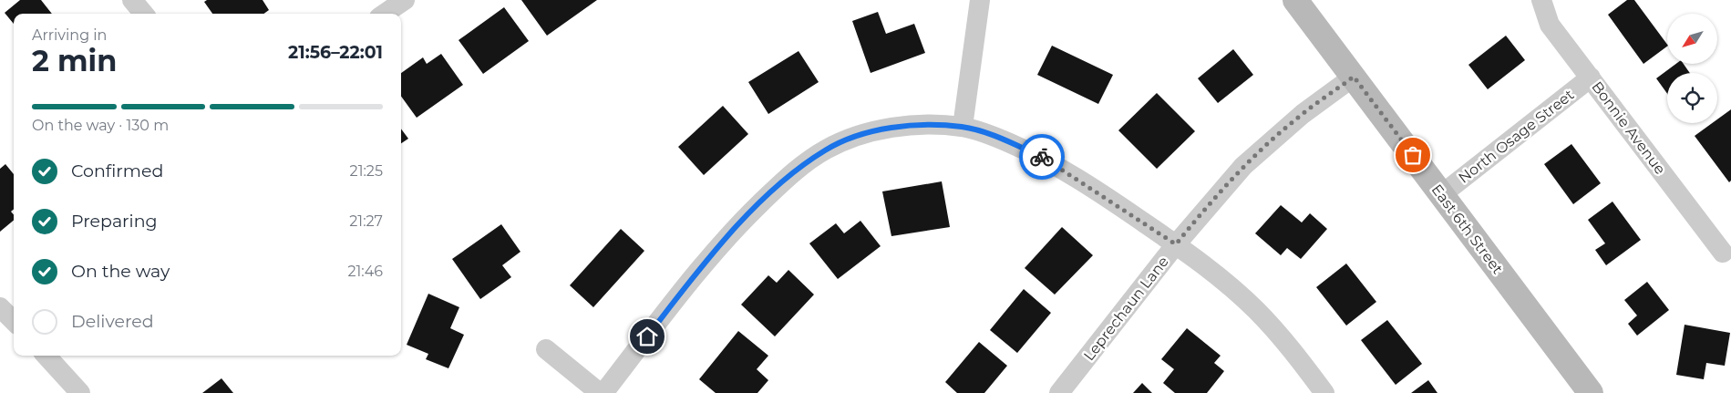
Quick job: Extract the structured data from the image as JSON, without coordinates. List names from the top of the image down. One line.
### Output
{"streets":{"main road":["East 6th Street"],"street":["Bonnie Avenue","North Osage Street","Leprechaun Lane"]},"crossings":[["Bonnie Avenue","North Osage Street"],["North Osage Street","East 6th Street"],["East 6th Street","Leprechaun Lane"]],"north":"bottom left","page":{"heading":["2 min","Arriving in","21:56–22:01"],"bar":"On the way · 130 m","list":[["Confirmed","21:25"],["Preparing","21:27"],["On the way","21:46"],"Delivered"]}}
